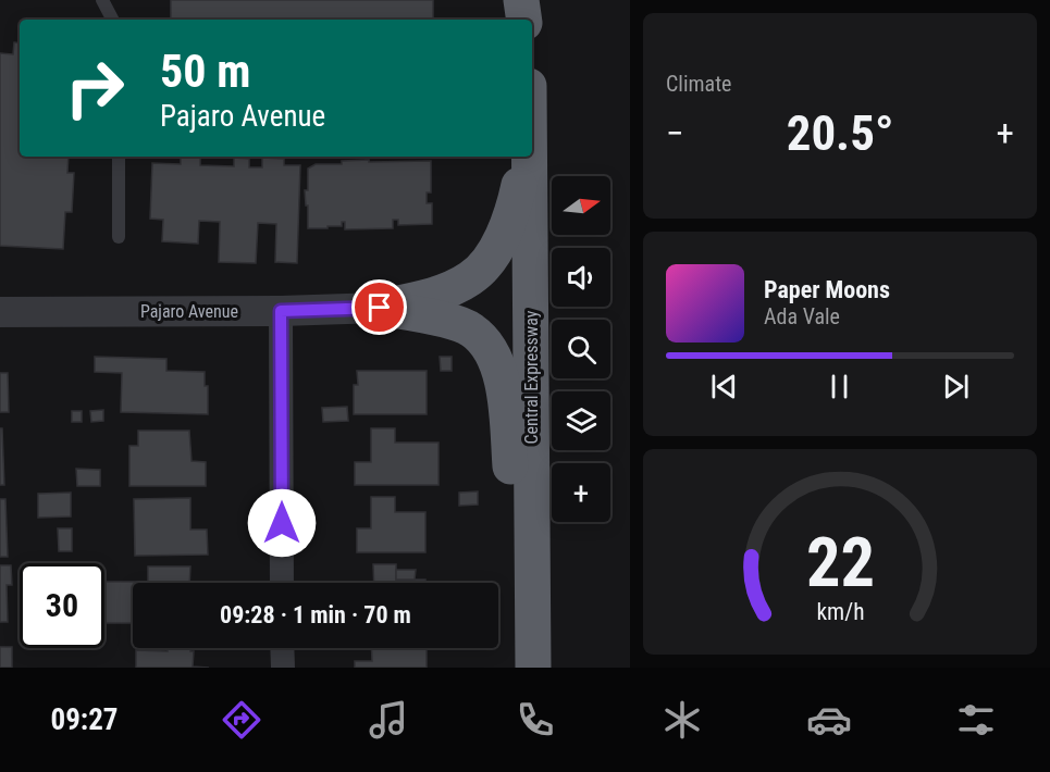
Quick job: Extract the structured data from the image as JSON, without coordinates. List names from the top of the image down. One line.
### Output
{"streets":{"highway":["Central Expressway"],"street":["Pajaro Avenue"]},"north":"right","page":{"tile":"Climate","turn":["50 m","Pajaro Avenue"],"heat":["−","20.5°","+"],"map_buttons":"+","song":["Paper Moons","Ada Vale"],"limit":"30","trip":"09:28 · 1 min · 70 m","tabs":"09:27","gauge":["22","km/h"]}}
